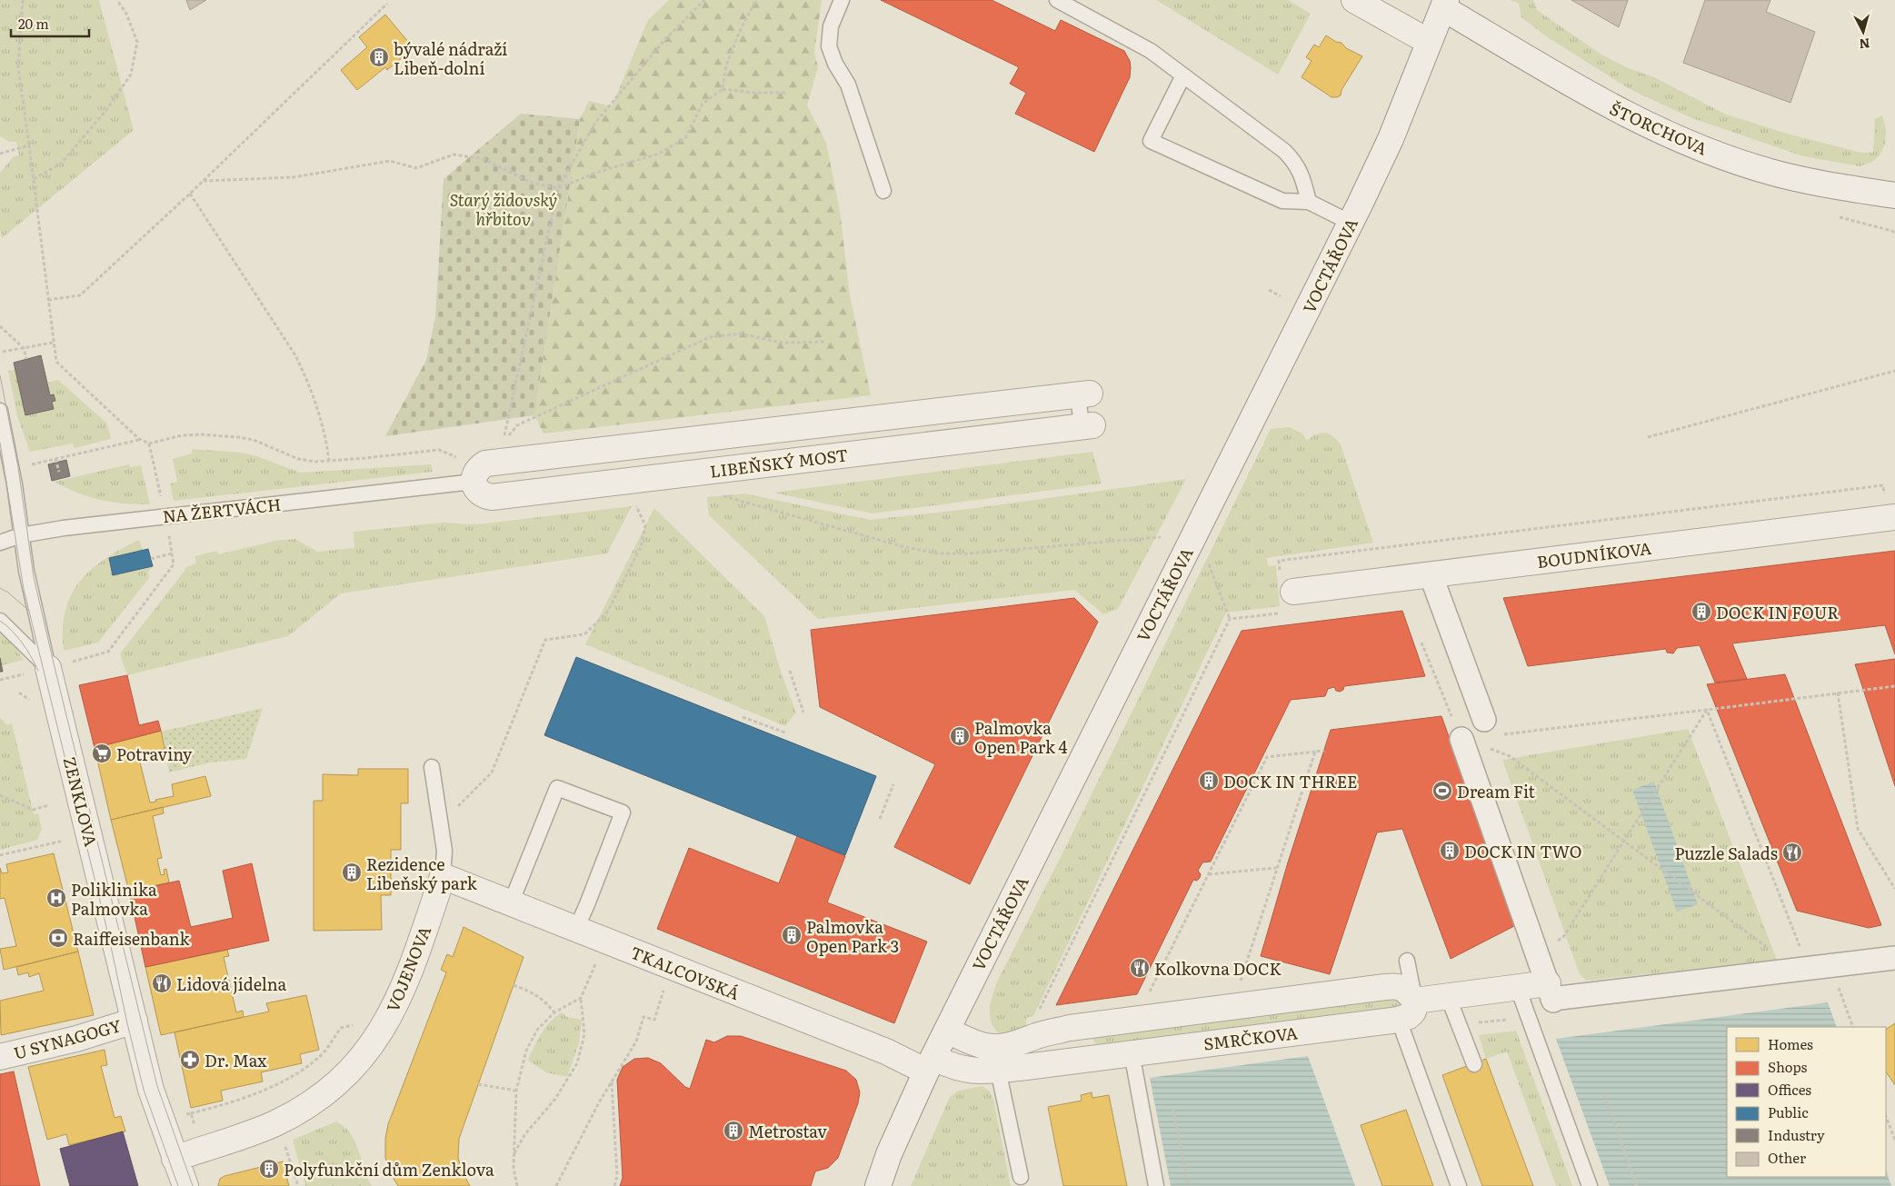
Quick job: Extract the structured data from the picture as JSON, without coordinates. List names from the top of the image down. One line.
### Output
{"streets":{"street":["ŠTORCHOVA","VOCTÁŘOVA","LIBEŇSKÝ MOST","BOUDNÍKOVA","ZENKLOVA","VOJENOVA","TKALCOVSKÁ","SMRČKOVA","U SYNAGOGY"],"lane":["NA ŽERTVÁCH"]},"crossings":[["ŠTORCHOVA","VOCTÁŘOVA"],["VOCTÁŘOVA","TKALCOVSKÁ"],["VOCTÁŘOVA","SMRČKOVA"],["LIBEŇSKÝ MOST","NA ŽERTVÁCH"],["NA ŽERTVÁCH","ZENKLOVA"],["ZENKLOVA","VOJENOVA"],["ZENKLOVA","U SYNAGOGY"],["VOJENOVA","TKALCOVSKÁ"],["TKALCOVSKÁ","SMRČKOVA"]],"parks":["Starý židovský hřbitov"],"places":{"building":["bývalé nádraží Libeň-dolní","DOCK IN FOUR","Palmovka Open Park 4","DOCK IN THREE","DOCK IN TWO","Rezidence Libeňský park","Palmovka Open Park 3","Metrostav","Polyfunkční dům Zenklova"],"supermarket":["Potraviny"],"sports":["Dream Fit"],"restaurant":["Puzzle Salads","Kolkovna DOCK","Lidová jídelna"],"hospital":["Poliklinika Palmovka"],"bank":["Raiffeisenbank"],"pharmacy":["Dr. Max"]},"legend":["Homes","Shops","Offices","Public","Industry","Other"],"scale_bar":"20 m","north":"bottom"}
